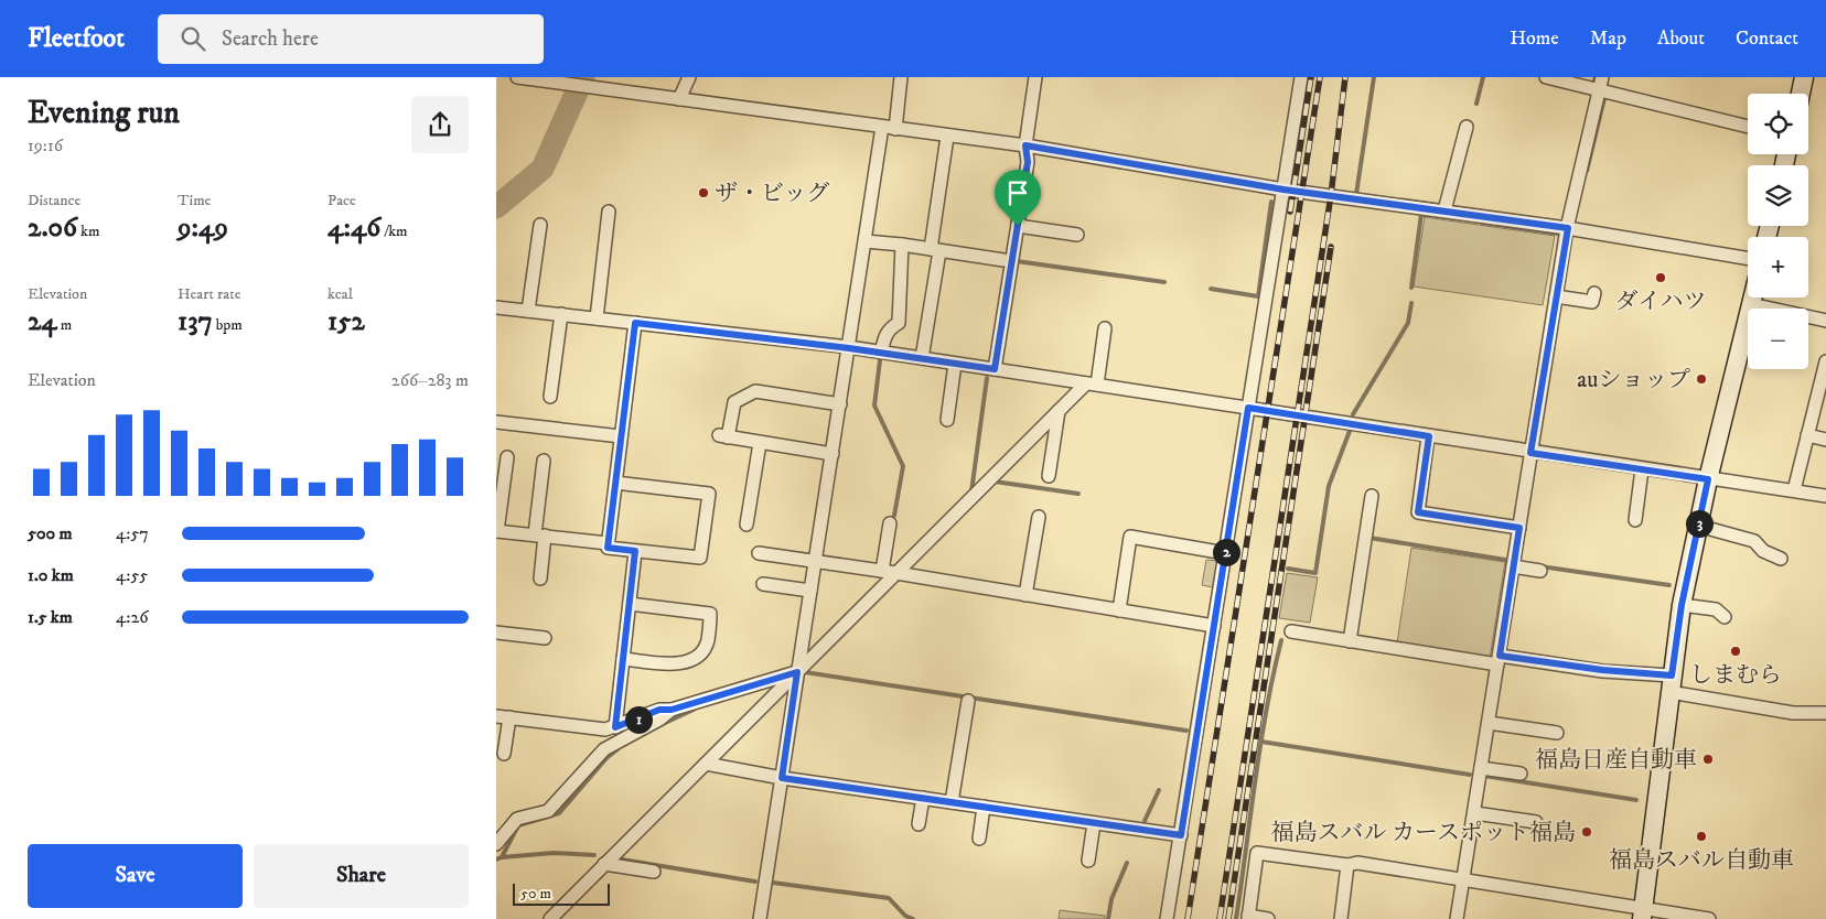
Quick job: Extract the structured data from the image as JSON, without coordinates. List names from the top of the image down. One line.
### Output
{"places":["ザ・ビッグ","ダイハツ","auショップ","しまむら","福島日産自動車","福島スバル カースポット福島","福島スバル自動車"],"scale_bar":"50 m","page":{"header":"Fleetfoot","search":"Search here","nav":["Home","Map","About","Contact"],"heading":["Evening run","19:16"],"map_buttons":["+","−"],"stats":[["Distance","2.06 km"],["Time","9:49"],["Pace","4:46 /km"],["Elevation","24 m"],["Heart rate","137 bpm"],["kcal","152"]],"chart":["Elevation","266–283 m"],"pins":["3","2","1"],"list":[{"name":"500 m","note":"4:57"},{"name":"1.0 km","note":"4:55"},{"name":"1.5 km","note":"4:26"}],"buttons":["Save","Share"],"scale":"50 m"}}
